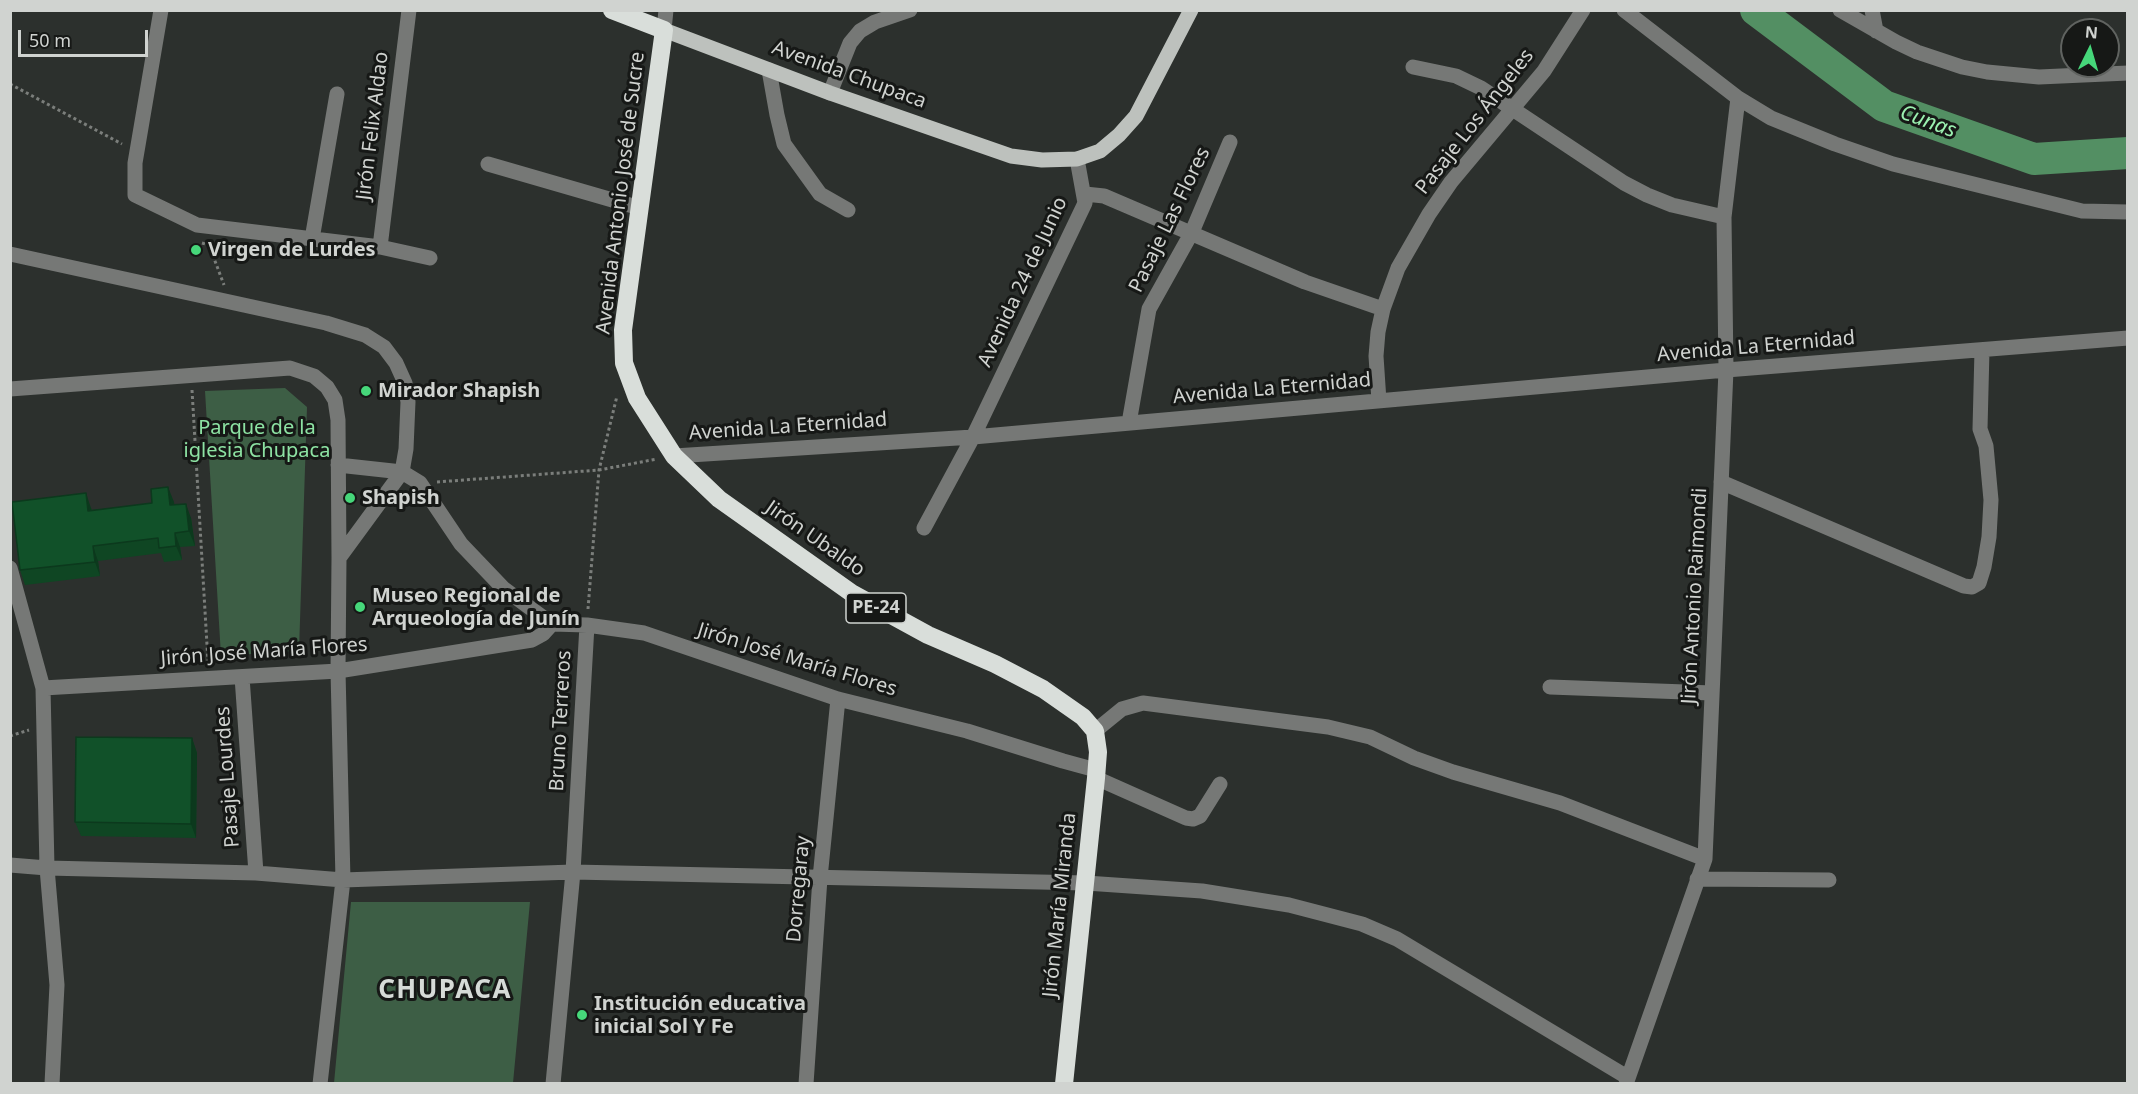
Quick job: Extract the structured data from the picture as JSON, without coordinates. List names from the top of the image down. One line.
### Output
{"streets":{"highway":["Avenida Chupaca","Avenida Antonio José de Sucre","Jirón Ubaldo","PE-24","Jirón María Miranda"],"street":["Pasaje Los Ángeles","Jirón Felix Aldao","Pasaje Las Flores","Avenida 24 de Junio","Avenida La Eternidad","Jirón Antonio Raimondi","Jirón José María Flores","Bruno Terreros","Pasaje Lourdes","Dorregaray"]},"crossings":[["Avenida Chupaca","Avenida Antonio José de Sucre"],["Avenida Chupaca","Avenida 24 de Junio"],["Pasaje Los Ángeles","Avenida La Eternidad"],["Avenida Antonio José de Sucre","Avenida La Eternidad"],["Avenida Antonio José de Sucre","Jirón Ubaldo"],["Pasaje Las Flores","Avenida La Eternidad"],["Avenida 24 de Junio","Avenida La Eternidad"],["Avenida La Eternidad","Jirón Ubaldo"],["Avenida La Eternidad","Jirón Antonio Raimondi"],["Avenida La Eternidad","Bruno Terreros"],["Jirón Ubaldo","Jirón María Miranda"],["Jirón José María Flores","Bruno Terreros"],["Jirón José María Flores","Pasaje Lourdes"],["Jirón José María Flores","Dorregaray"],["Jirón José María Flores","Jirón María Miranda"]],"districts":["CHUPACA"],"water":["Cunas"],"parks":["Parque de la iglesia Chupaca"],"places":["Virgen de Lurdes","Mirador Shapish","Shapish","Museo Regional de Arqueología de Junín","Institución educativa inicial Sol Y Fe"],"scale_bar":"50 m","north":"top"}
